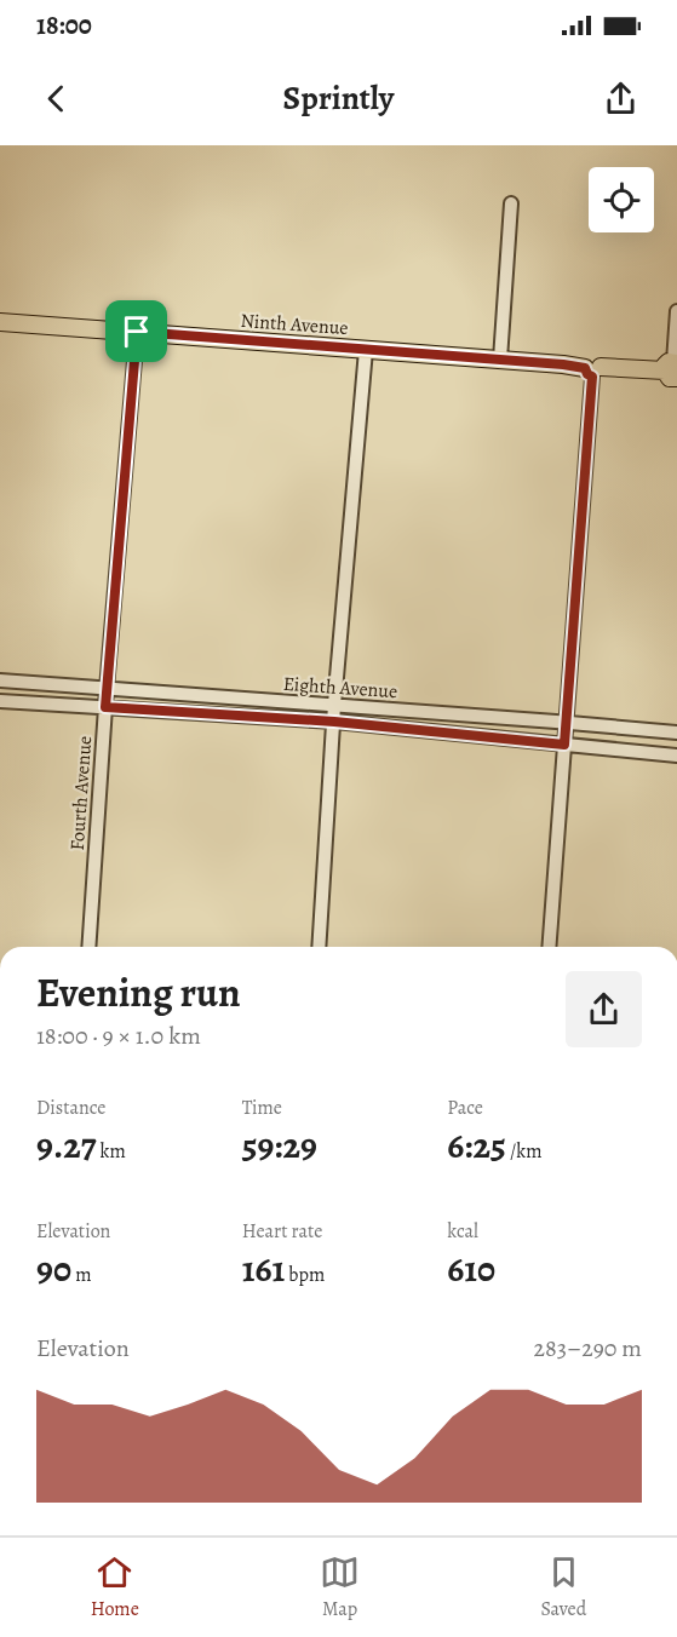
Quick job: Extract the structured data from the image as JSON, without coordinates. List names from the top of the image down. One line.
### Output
{"streets":{"main road":["Ninth Avenue"],"street":["Eighth Avenue","Fourth Avenue"]},"crossings":[["Ninth Avenue","Fourth Avenue"],["Eighth Avenue","Fourth Avenue"]],"page":{"status":"18:00","header":"Sprintly","heading":["Evening run","18:00 · 9 × 1.0 km"],"stats":[["Distance","9.27 km"],["Time","59:29"],["Pace","6:25 /km"],["Elevation","90 m"],["Heart rate","161 bpm"],["kcal","610"]],"chart":["Elevation","283–290 m"],"tabs":["Home","Map","Saved"]}}
